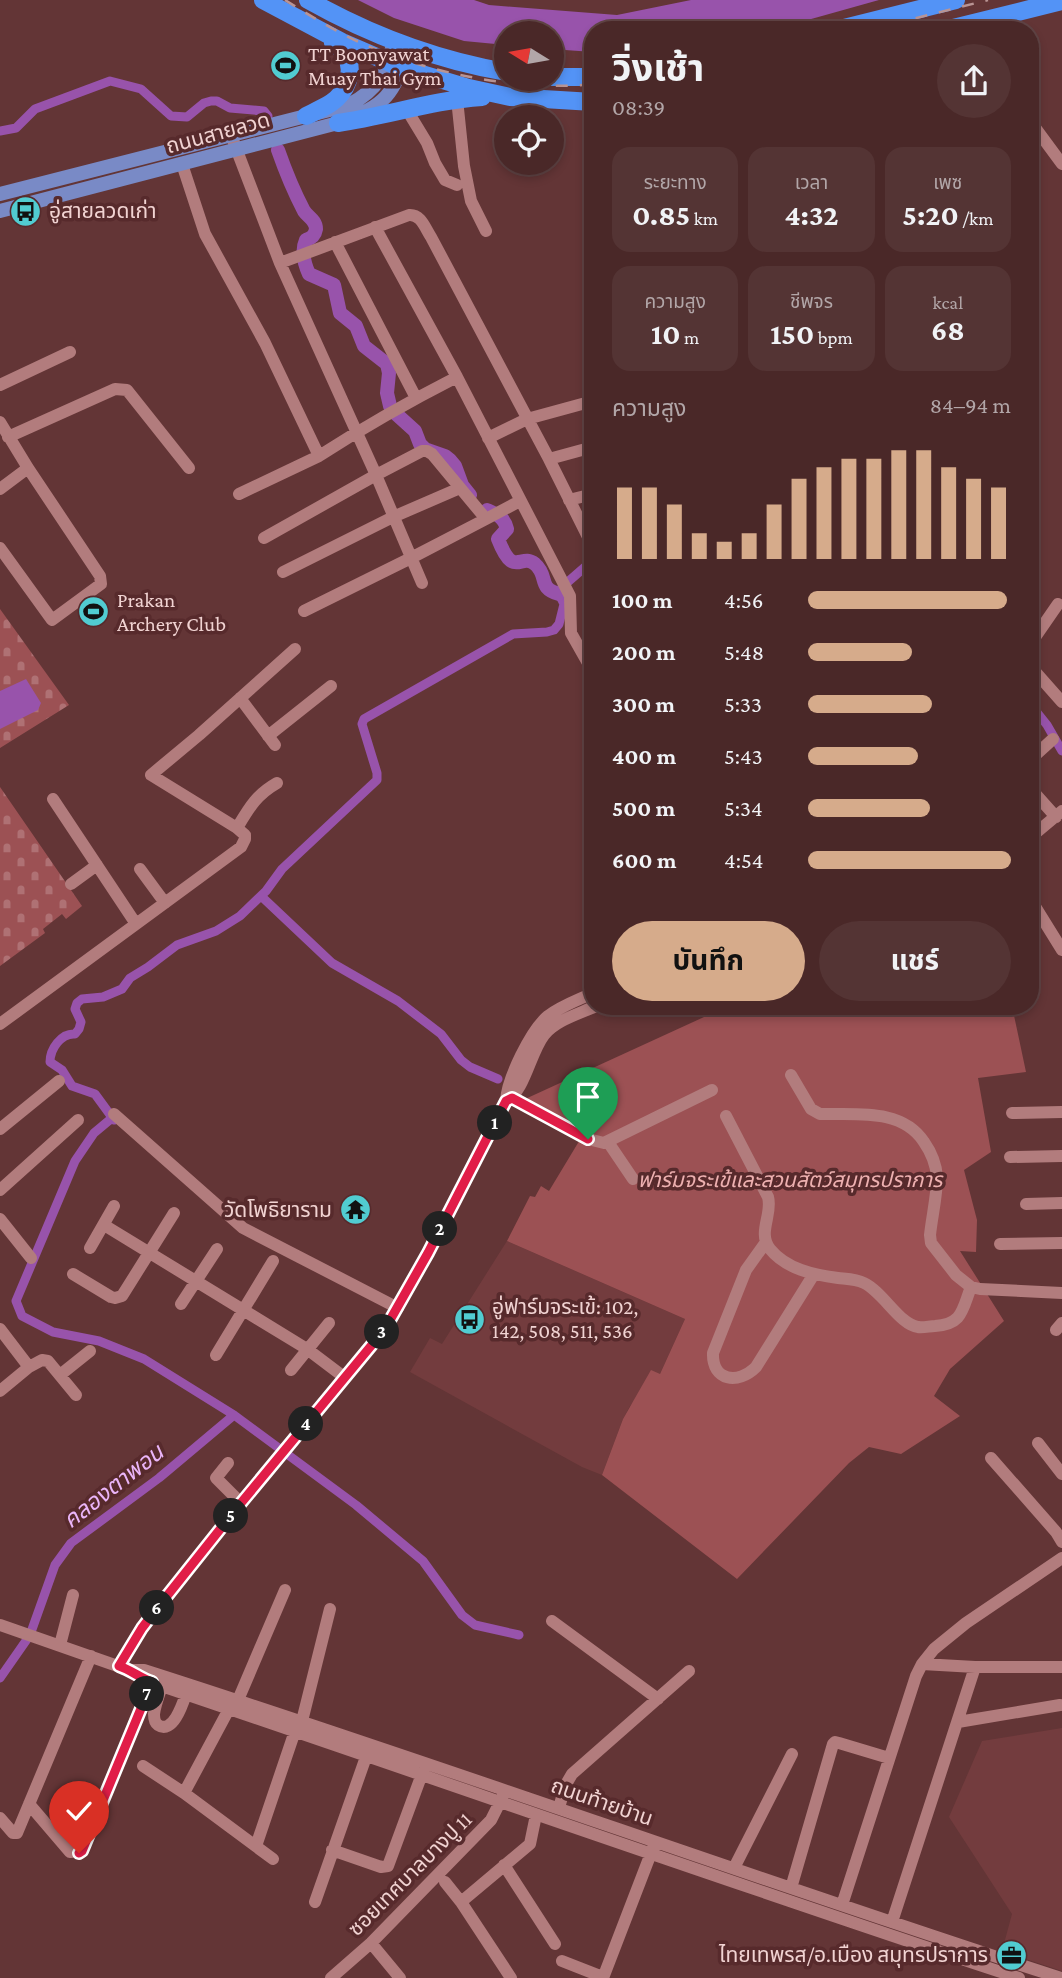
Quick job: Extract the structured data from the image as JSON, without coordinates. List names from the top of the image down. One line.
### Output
{"streets":{"main road":["ถนนสายลวด"],"street":["ถนนท้ายบ้าน","ซอยเทศบาลบางปู 11"]},"crossings":[["ถนนท้ายบ้าน","ซอยเทศบาลบางปู 11"]],"water":["คลองตาพอน"],"parks":["ฟาร์มจระเข้และสวนสัตว์สมุทรปราการ"],"places":{"sports":["TT Boonyawat Muay Thai Gym","Prakan Archery Club"],"bus stop":["อู่สายลวดเก่า","อู่ฟาร์มจระเข้: 102, 142, 508, 511, 536"],"temple":["วัดโพธิยาราม"],"office":["ไทยเทพรส/อ.เมือง สมุทรปราการ"]},"north":"left","page":{"heading":["วิ่งเช้า","08:39"],"stats":[["ระยะทาง","0.85 km"],["เวลา","4:32"],["เพซ","5:20 /km"],["ความสูง","10 m"],["ชีพจร","150 bpm"],["kcal","68"]],"chart":["ความสูง","84–94 m"],"list":[{"name":"100 m","note":"4:56"},{"name":"200 m","note":"5:48"},{"name":"300 m","note":"5:33"},{"name":"400 m","note":"5:43"},{"name":"500 m","note":"5:34"},{"name":"600 m","note":"4:54"}],"buttons":["บันทึก","แชร์"],"pins":["1","2","3","4","5","6","7"]}}
